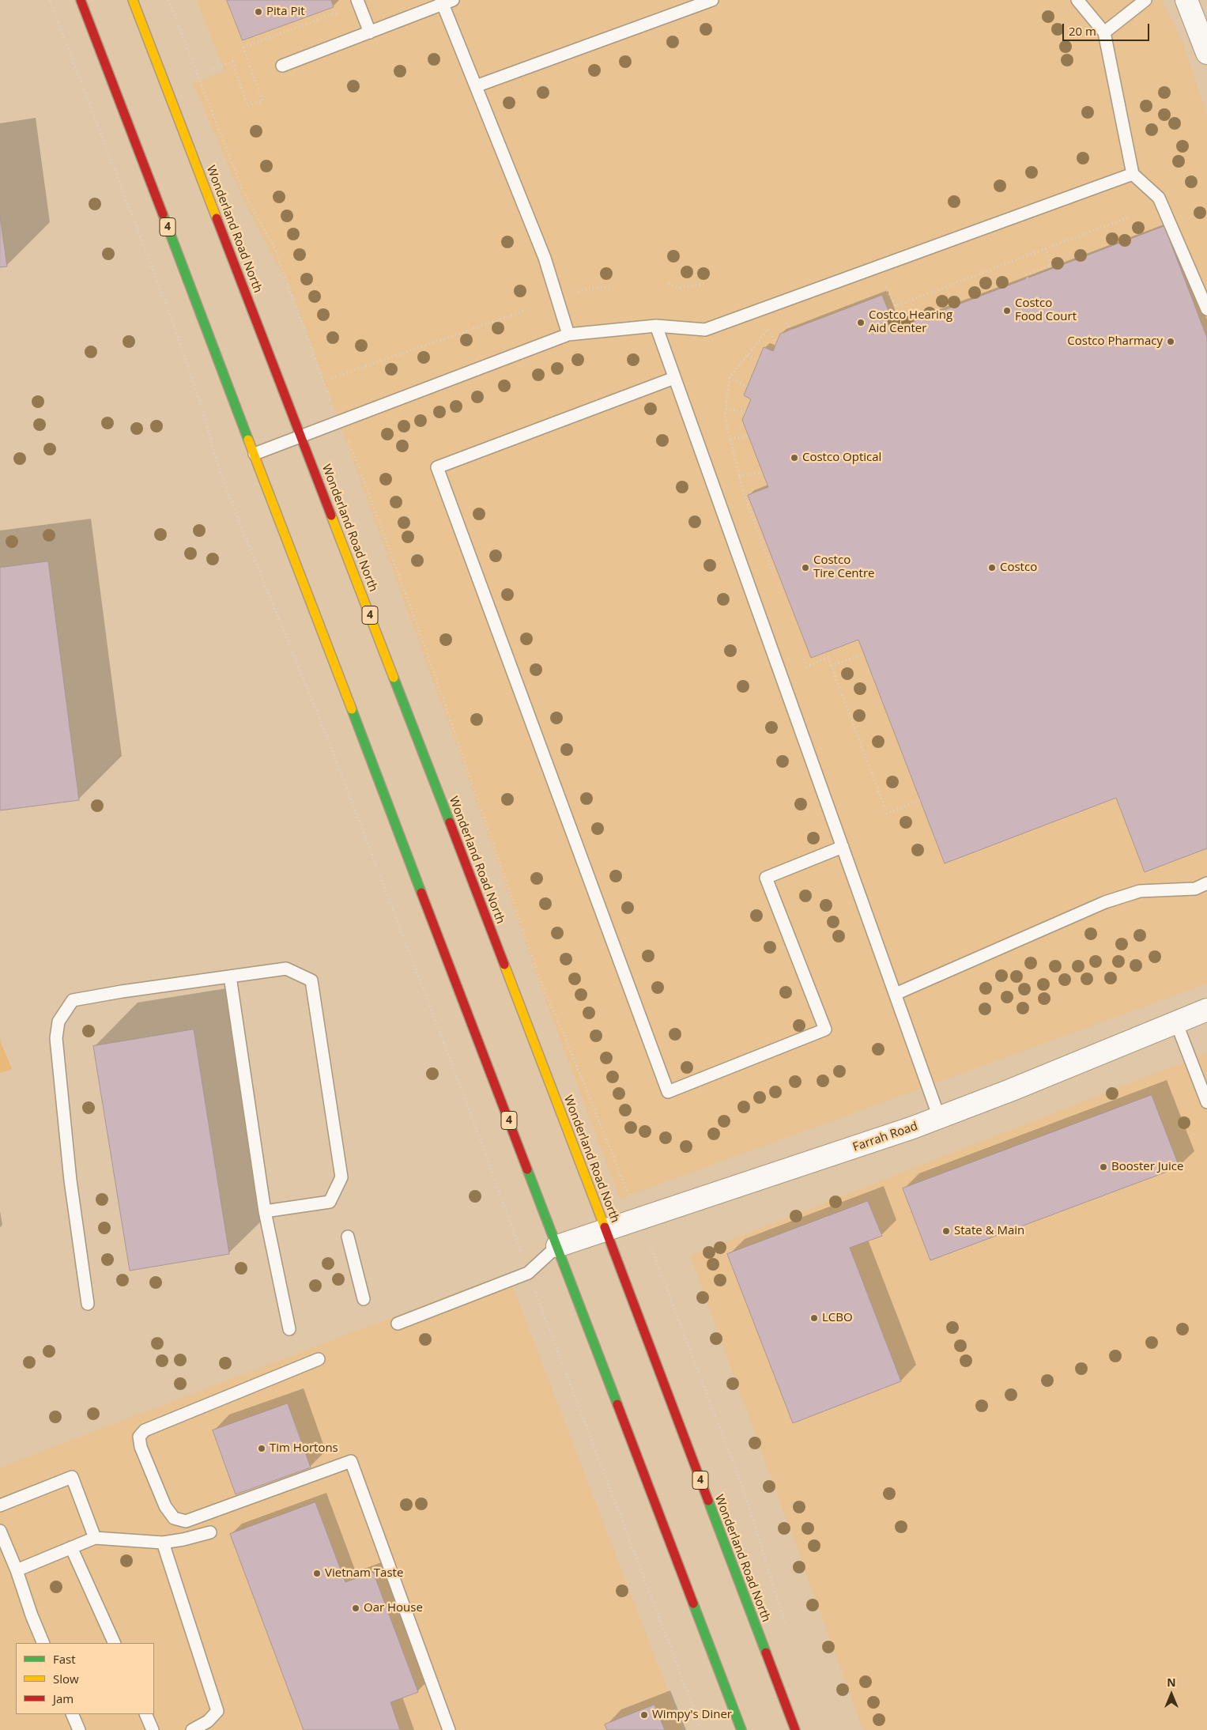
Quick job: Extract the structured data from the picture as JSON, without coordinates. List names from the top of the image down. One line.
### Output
{"streets":{"main road":["4","Wonderland Road North"],"street":["Farrah Road"]},"crossings":[["4","Farrah Road"],["Wonderland Road North","Farrah Road"]],"places":["Pita Pit","Costco Food Court","Costco Hearing Aid Center","Costco Pharmacy","Costco Optical","Costco Tire Centre","Costco","Booster Juice","State & Main","LCBO","Tim Hortons","Vietnam Taste","Oar House","Wimpy's Diner"],"legend":["Fast","Slow","Jam"],"scale_bar":"20 m","north":"top"}
